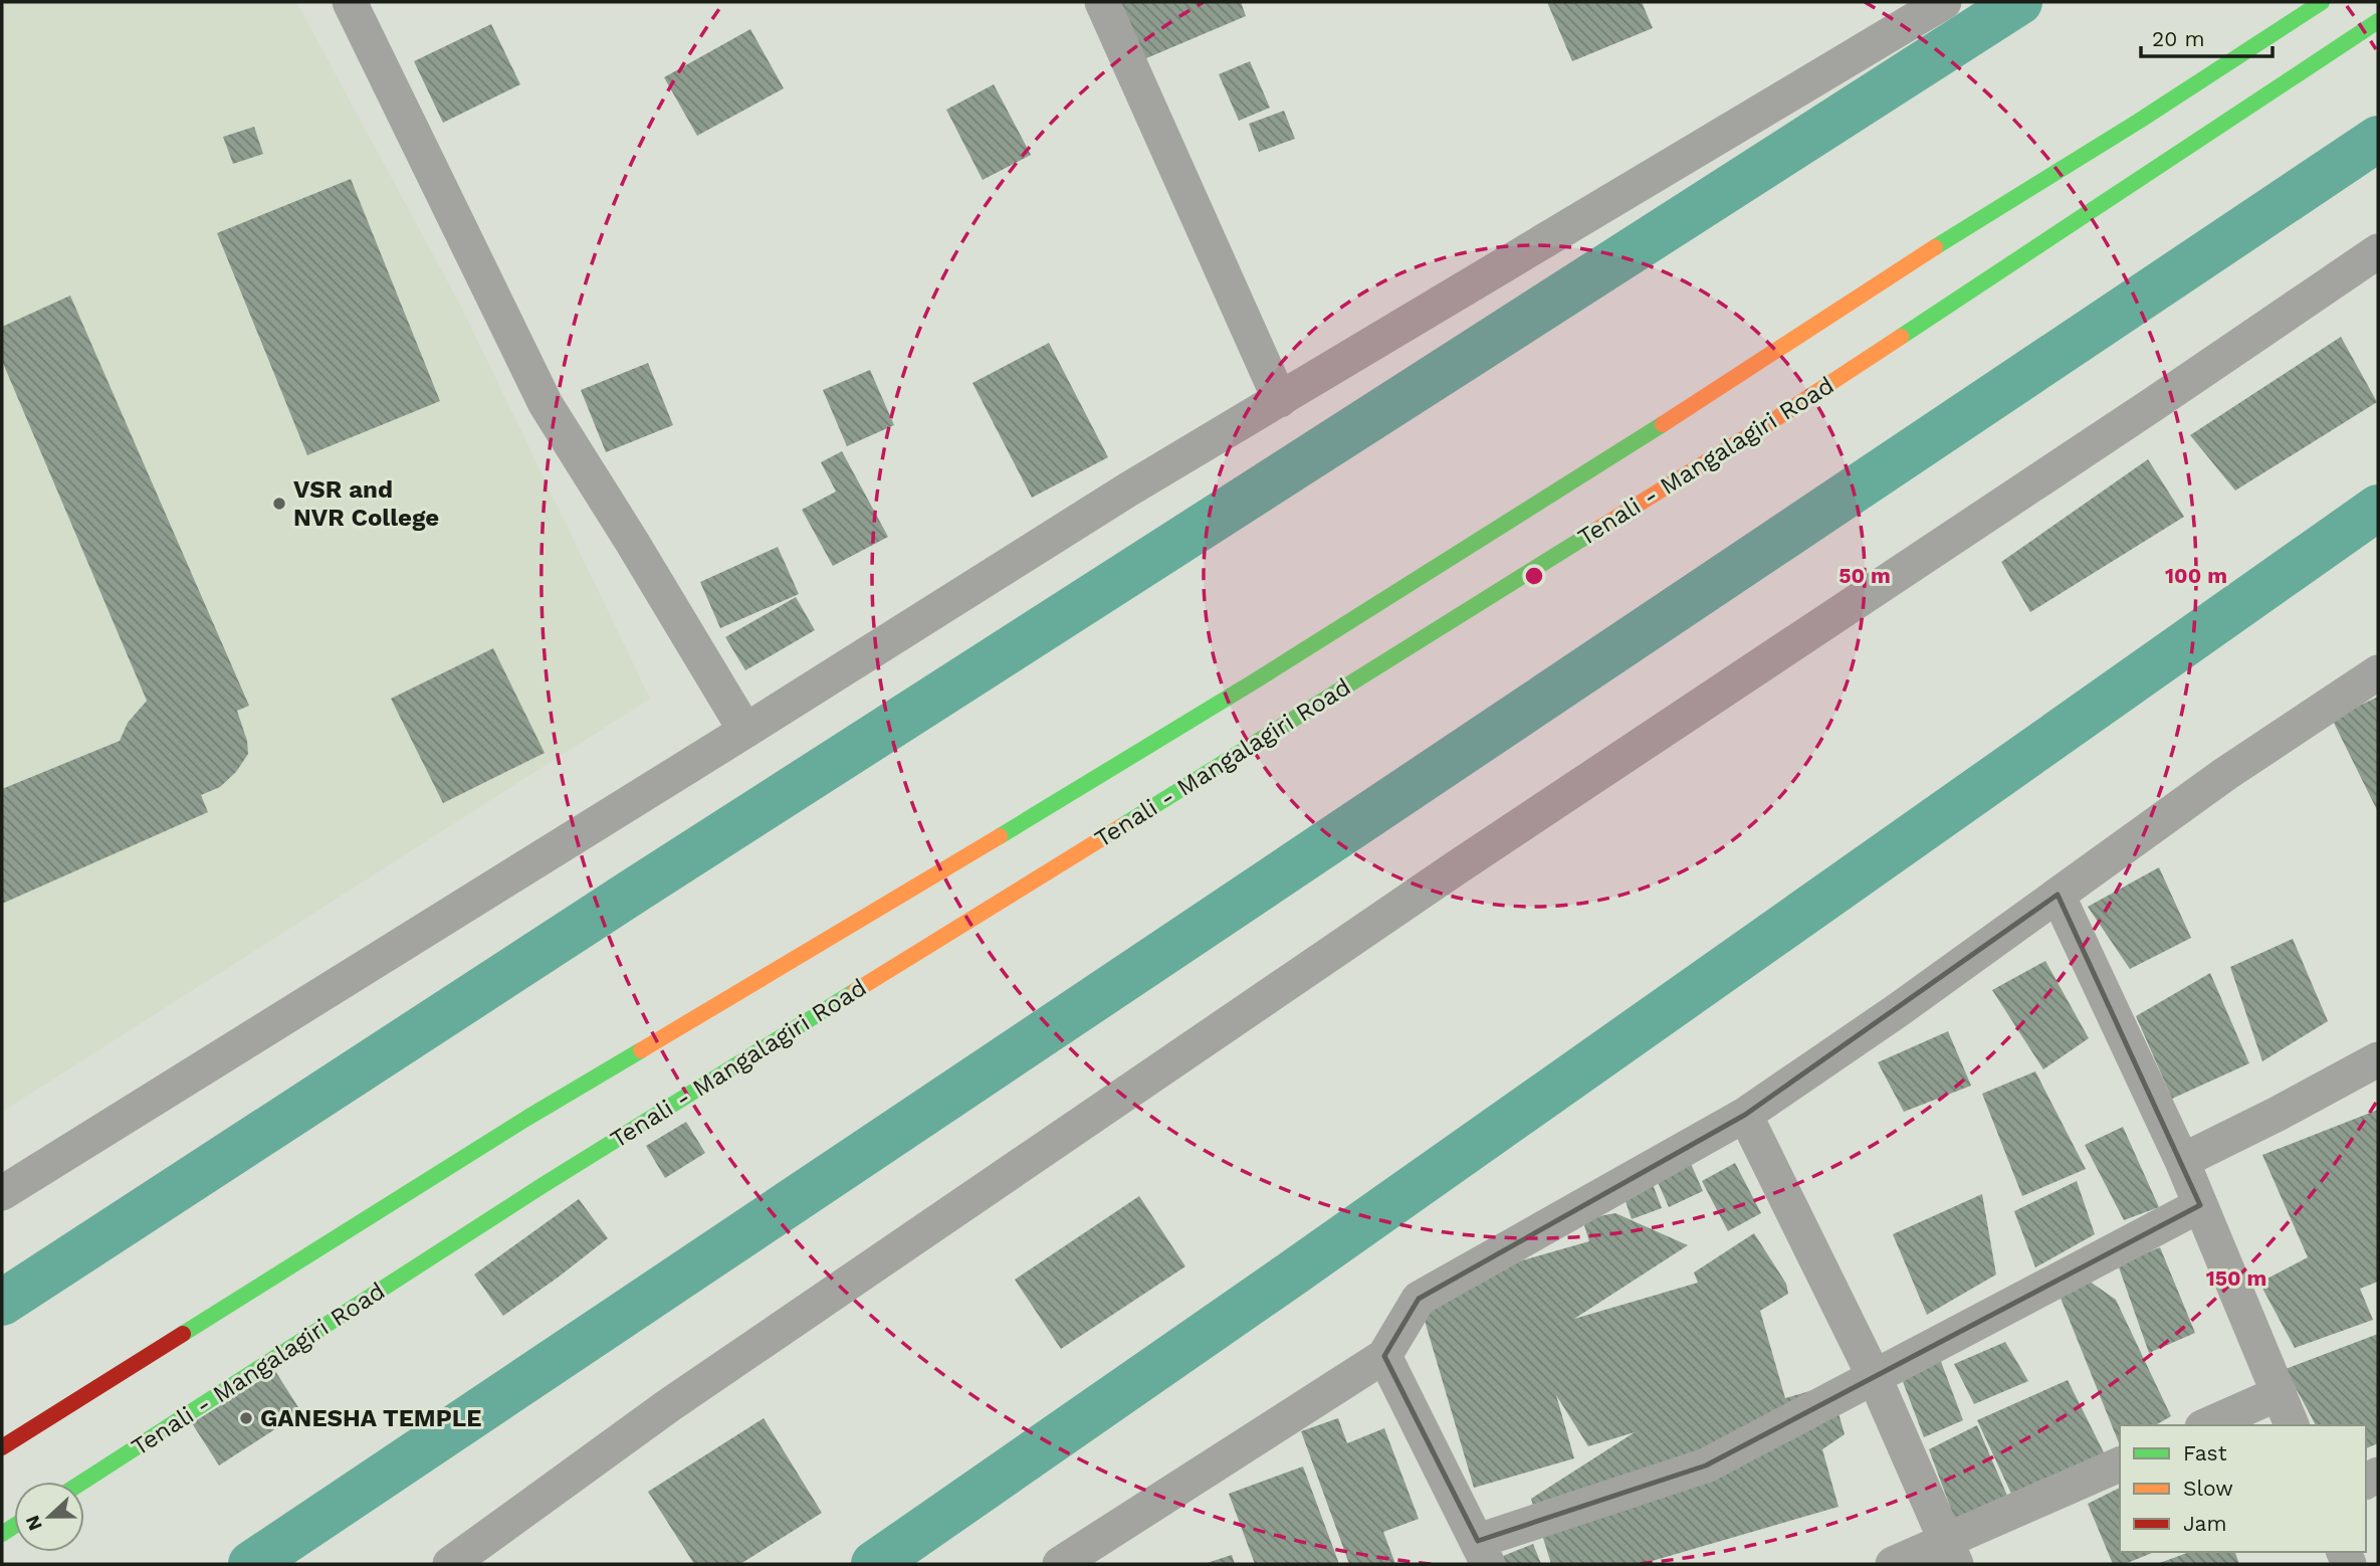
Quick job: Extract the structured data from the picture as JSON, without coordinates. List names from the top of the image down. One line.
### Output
{"streets":{"main road":["Tenali - Mangalagiri Road"]},"places":["VSR and NVR College","GANESHA TEMPLE"],"legend":["Fast","Slow","Jam"],"scale_bar":"20 m","north":"left","rings":["50 m","100 m","150 m"]}
